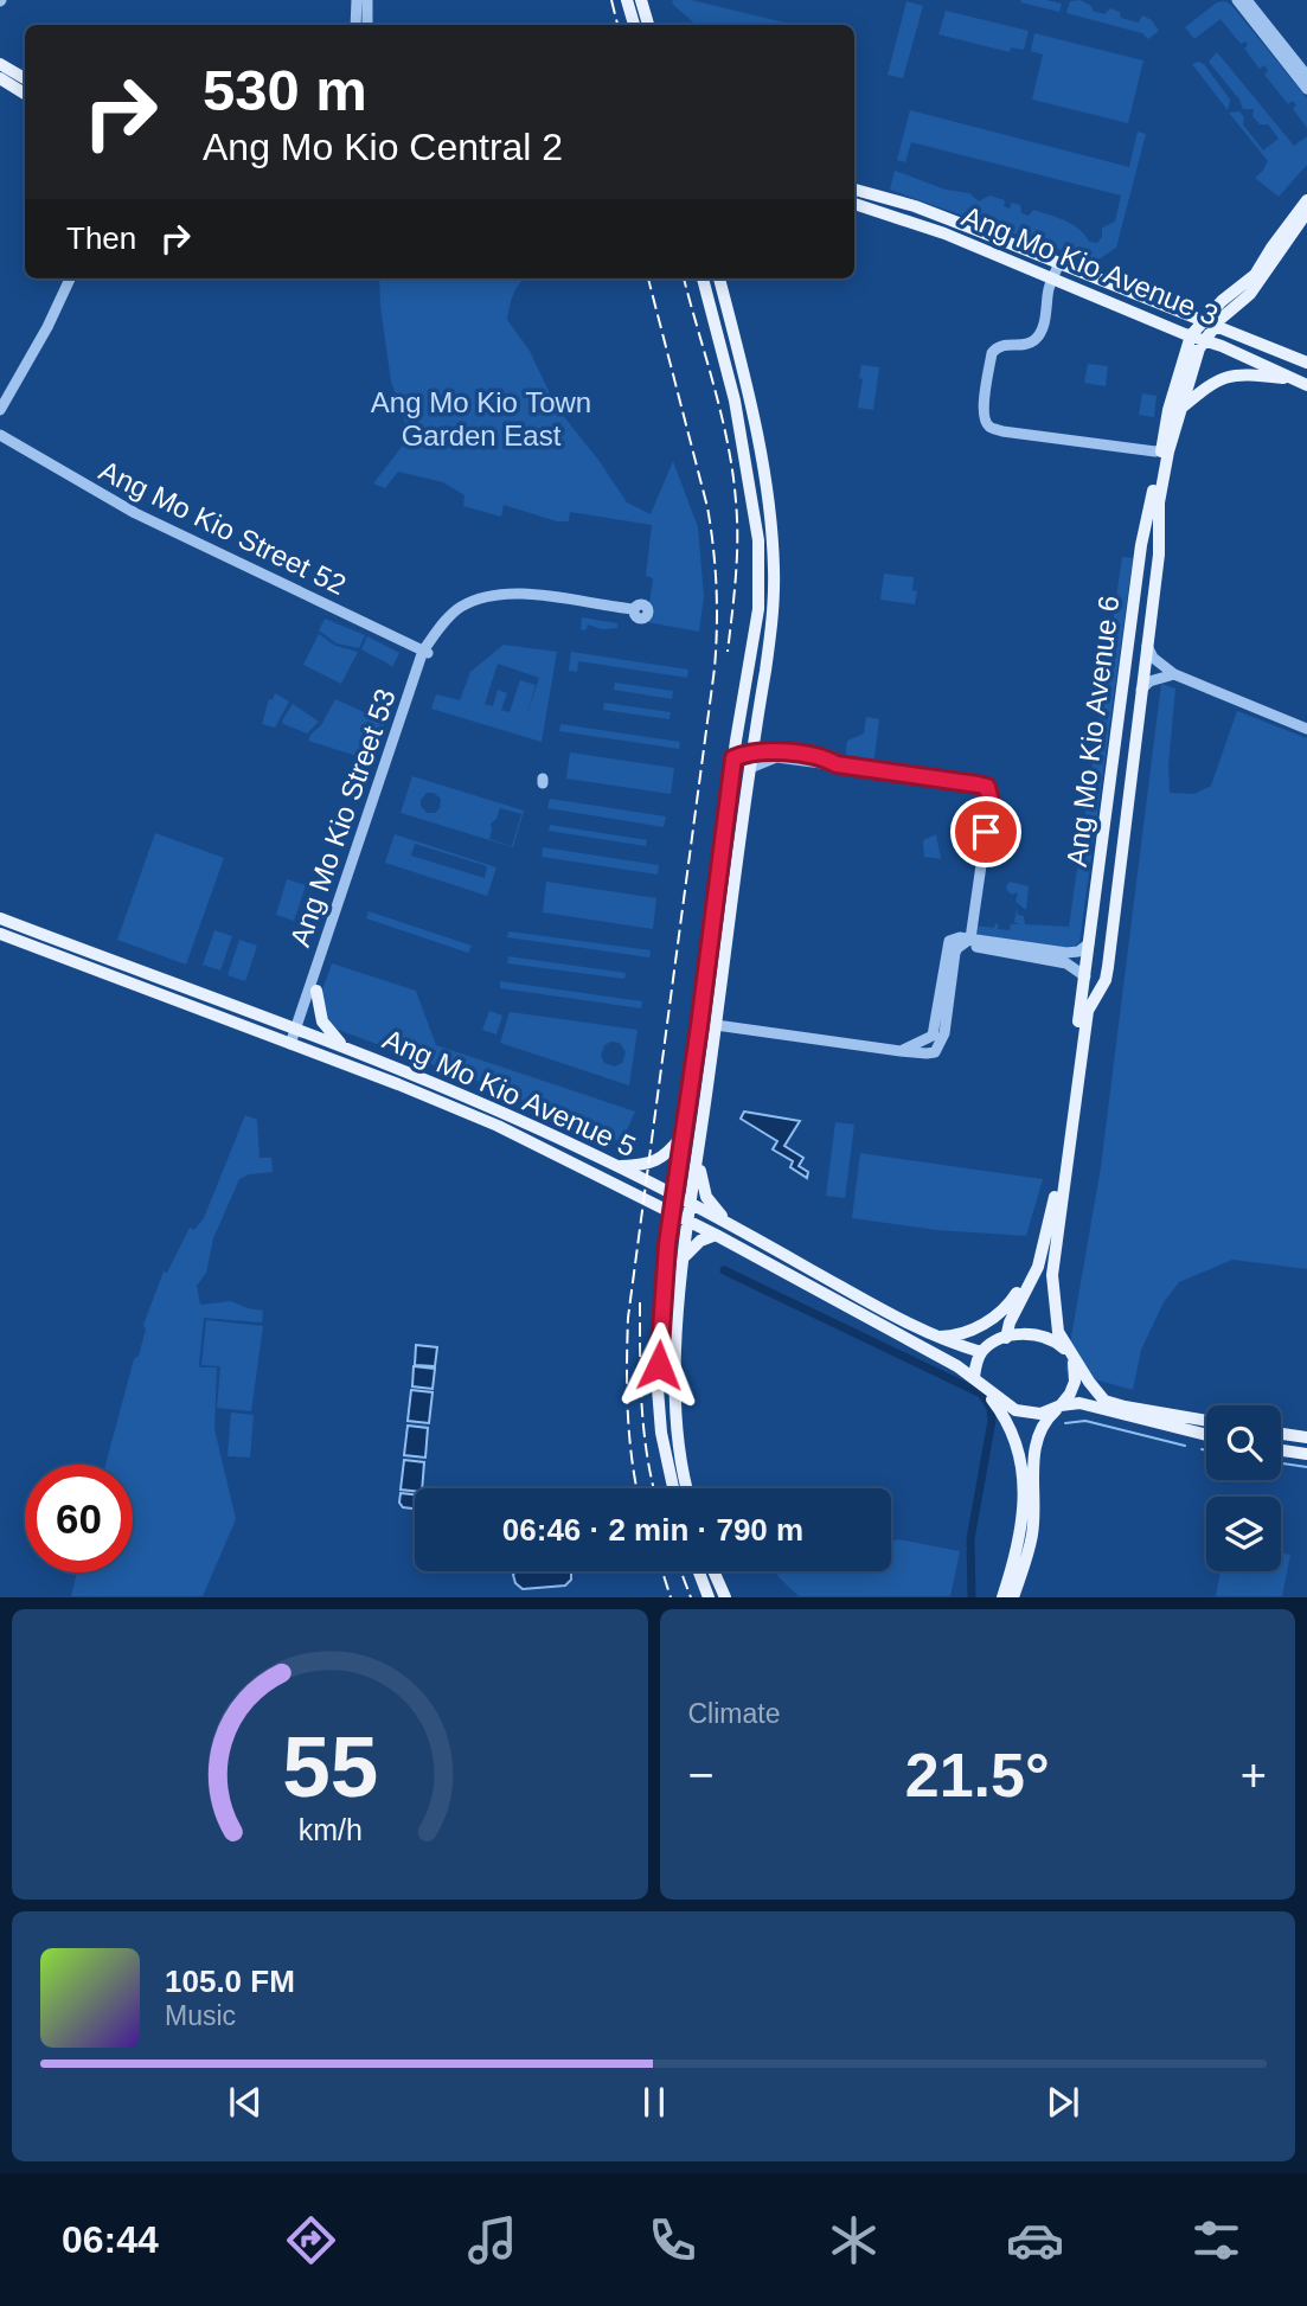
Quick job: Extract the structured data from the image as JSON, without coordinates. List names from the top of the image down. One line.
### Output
{"streets":{"main road":["Ang Mo Kio Avenue 3","Ang Mo Kio Avenue 6","Ang Mo Kio Avenue 5"],"street":["Ang Mo Kio Street 52","Ang Mo Kio Street 53"]},"crossings":[["Ang Mo Kio Avenue 3","Ang Mo Kio Avenue 6"],["Ang Mo Kio Street 52","Ang Mo Kio Street 53"],["Ang Mo Kio Avenue 6","Ang Mo Kio Avenue 5"],["Ang Mo Kio Street 53","Ang Mo Kio Avenue 5"]],"parks":["Ang Mo Kio Town Garden East"],"page":{"turn":["530 m","Ang Mo Kio Central 2"],"then":"Then","limit":"60","trip":"06:46 · 2 min · 790 m","tile":"Climate","heat":["−","21.5°","+"],"song":["105.0 FM","Music"],"tabs":"06:44","gauge":["55","km/h"]}}
